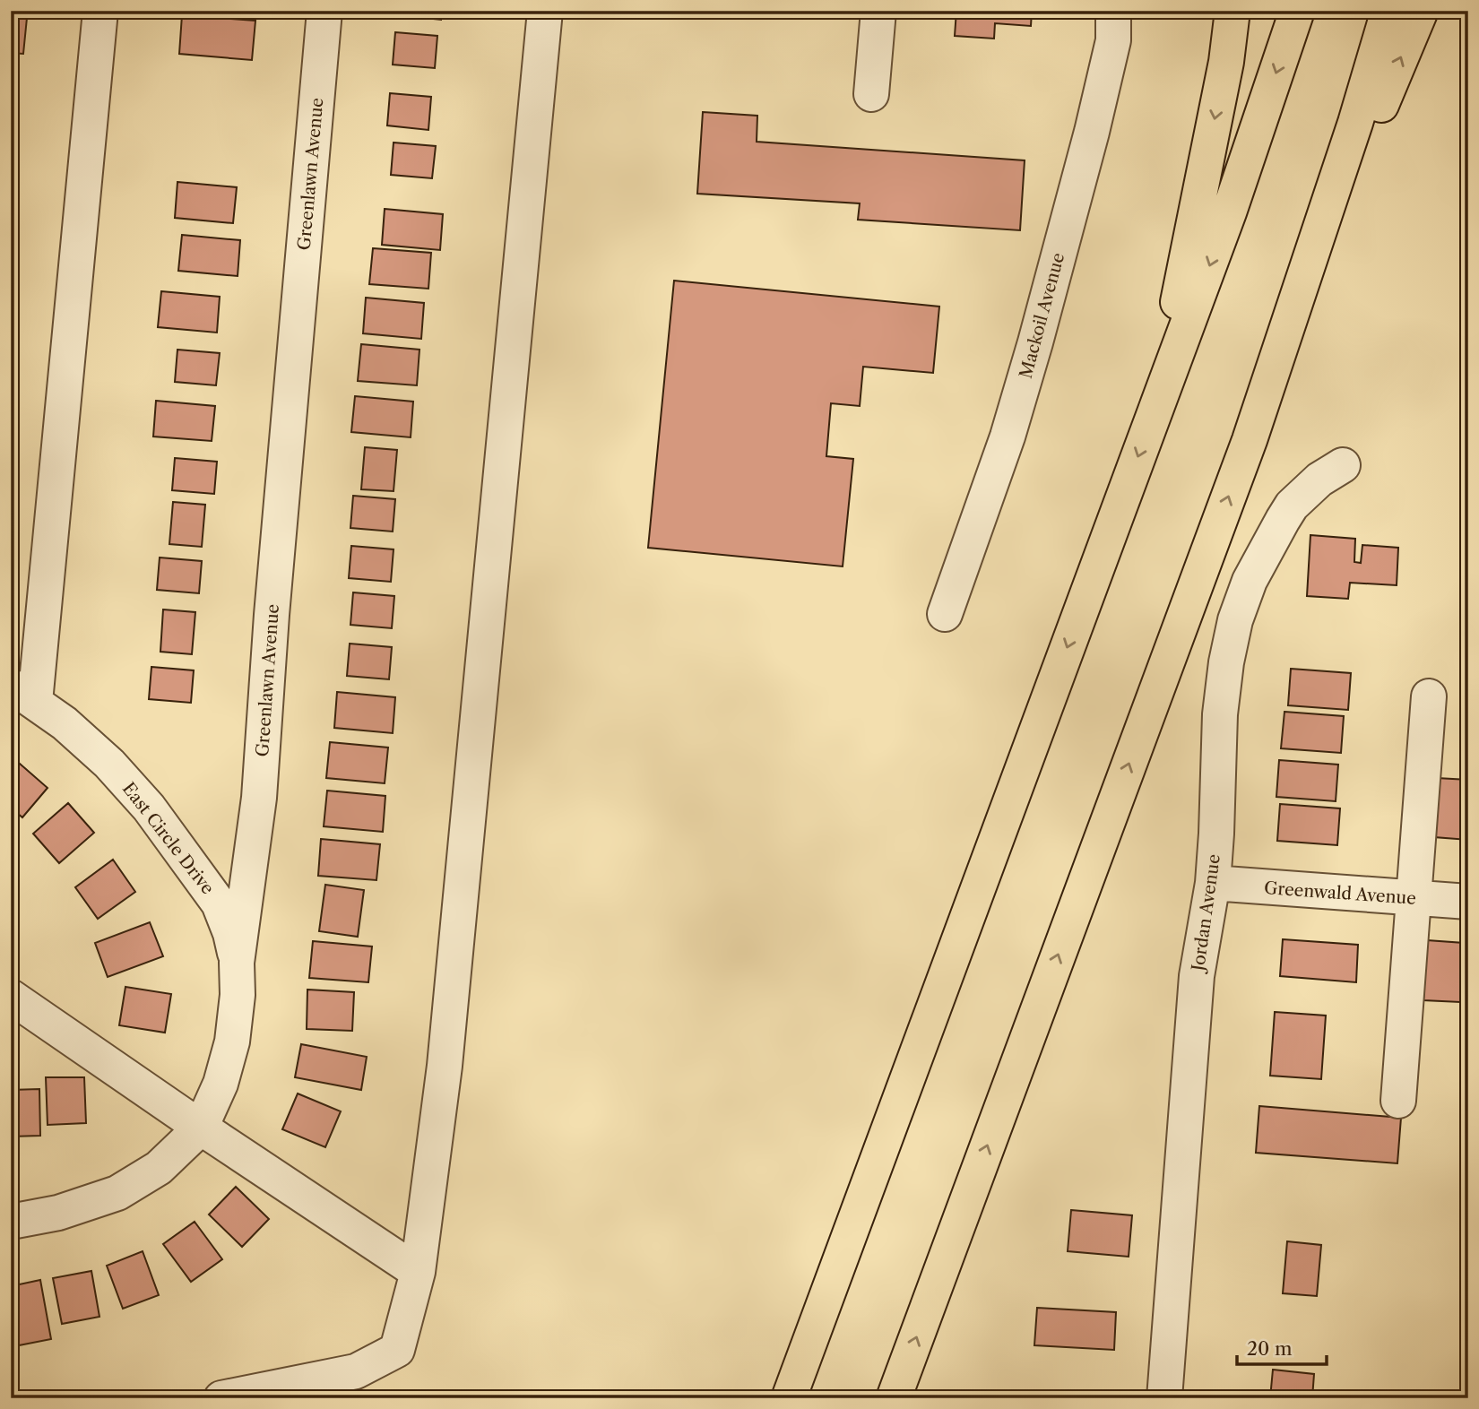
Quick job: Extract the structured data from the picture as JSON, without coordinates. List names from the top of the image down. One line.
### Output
{"streets":{"street":["Greenlawn Avenue","Mackoil Avenue","East Circle Drive","Greenwald Avenue","Jordan Avenue"]},"crossings":[["Greenlawn Avenue","East Circle Drive"],["Greenwald Avenue","Jordan Avenue"]],"scale_bar":"20 m"}
